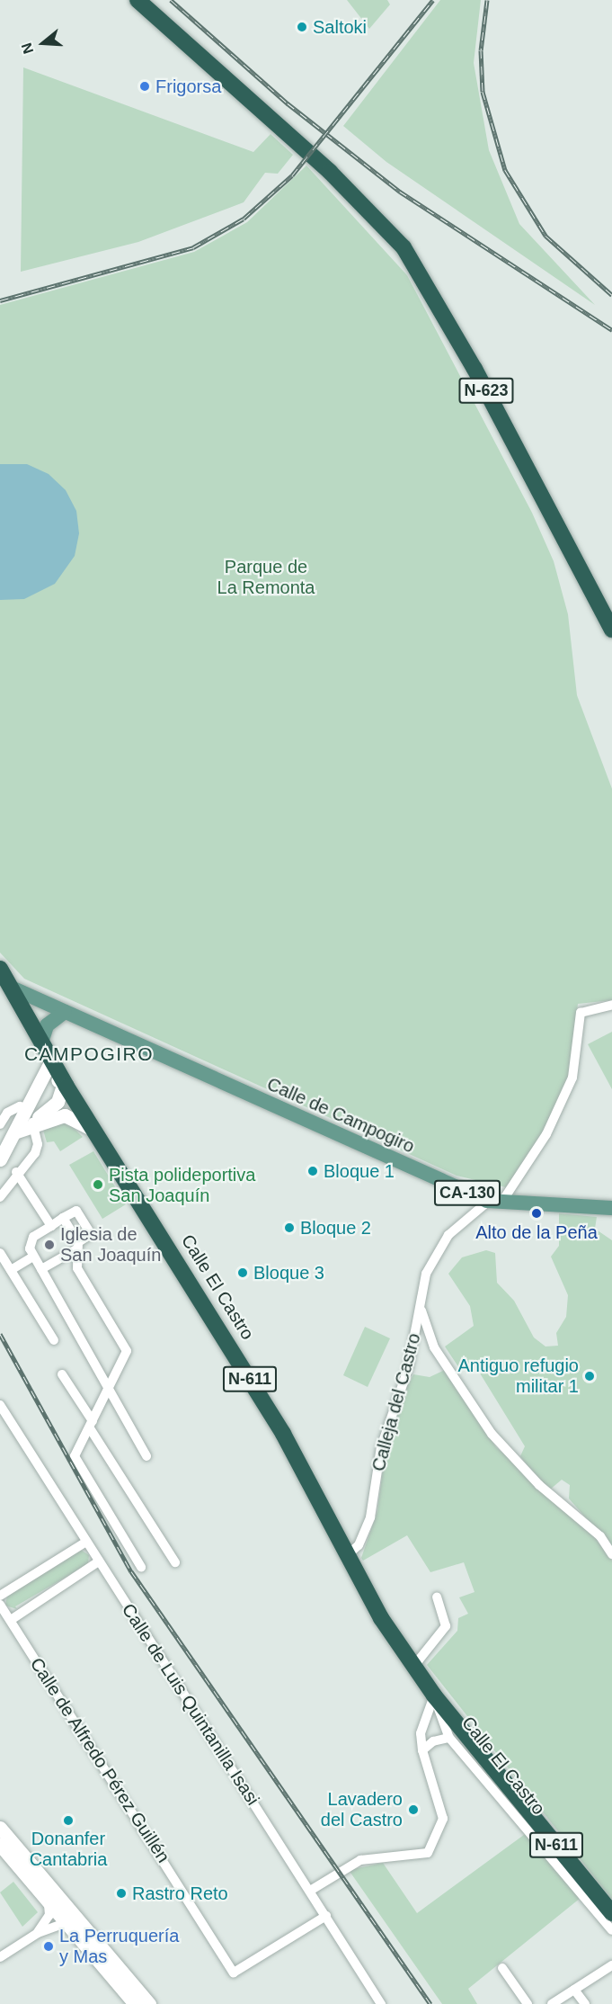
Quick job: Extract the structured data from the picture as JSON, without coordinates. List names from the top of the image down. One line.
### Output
{"streets":{"highway":["N-623","Calle El Castro","N-611"],"main road":["Calle de Campogiro","CA-130"],"street":["Calleja del Castro","Calle de Luis Quintanilla Isasi","Calle de Alfredo Pérez Guillén"]},"crossings":[["Calle de Campogiro","Calle El Castro"],["Calle de Campogiro","N-611"],["Calle de Campogiro","Calleja del Castro"],["Calle El Castro","N-611"],["Calle El Castro","Calleja del Castro"],["Calle de Luis Quintanilla Isasi","Calle de Alfredo Pérez Guillén"]],"districts":["CAMPOGIRO"],"parks":["Parque de La Remonta"],"places":["Saltoki","Frigorsa","Bloque 1","Pista polideportiva San Joaquín","Alto de la Peña","Bloque 2","Iglesia de San Joaquín","Bloque 3","Antiguo refugio militar 1","Lavadero del Castro","Donanfer Cantabria","Rastro Reto","La Perruquería y Mas"],"north":"left"}
